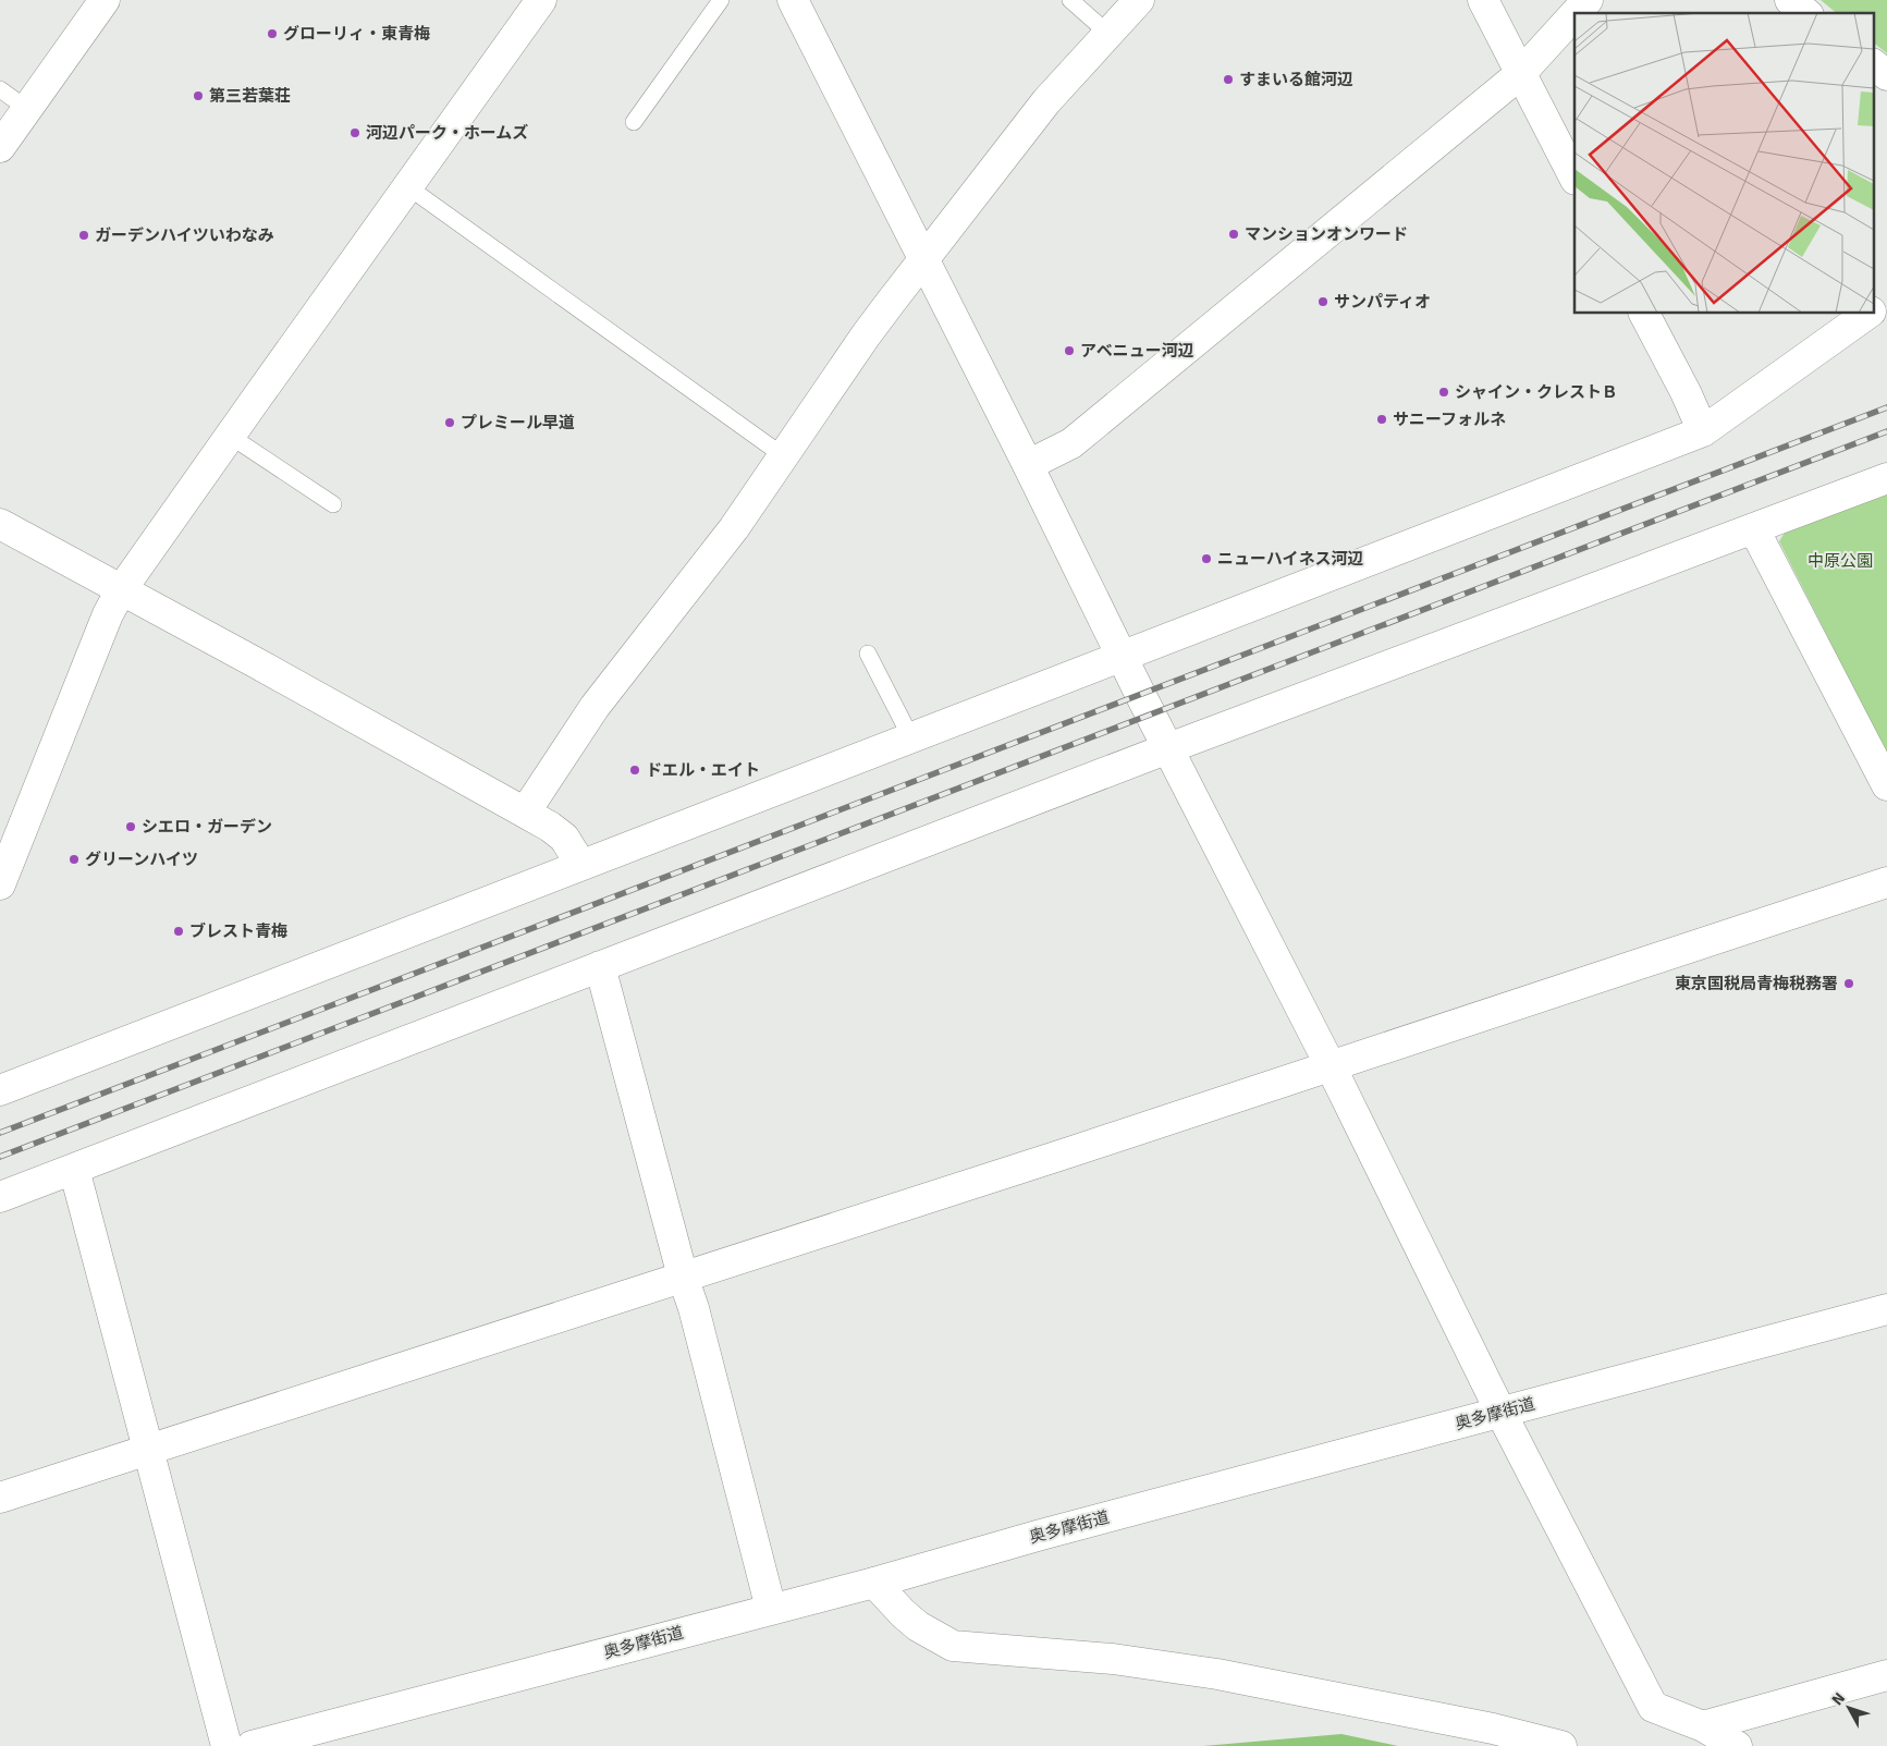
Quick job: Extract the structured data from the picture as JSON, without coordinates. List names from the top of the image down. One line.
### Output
{"streets":{"street":["奥多摩街道"]},"parks":["中原公園"],"places":["グローリィ・東青梅","すまいる館河辺","第三若葉荘","河辺パーク・ホームズ","マンションオンワード","ガーデンハイツいわなみ","サンパティオ","アベニュー河辺","シャイン・クレストＢ","サニーフォルネ","プレミール早道","ニューハイネス河辺","ドエル・エイト","シエロ・ガーデン","グリーンハイツ","ブレスト青梅","東京国税局青梅税務署"],"north":"top left"}
